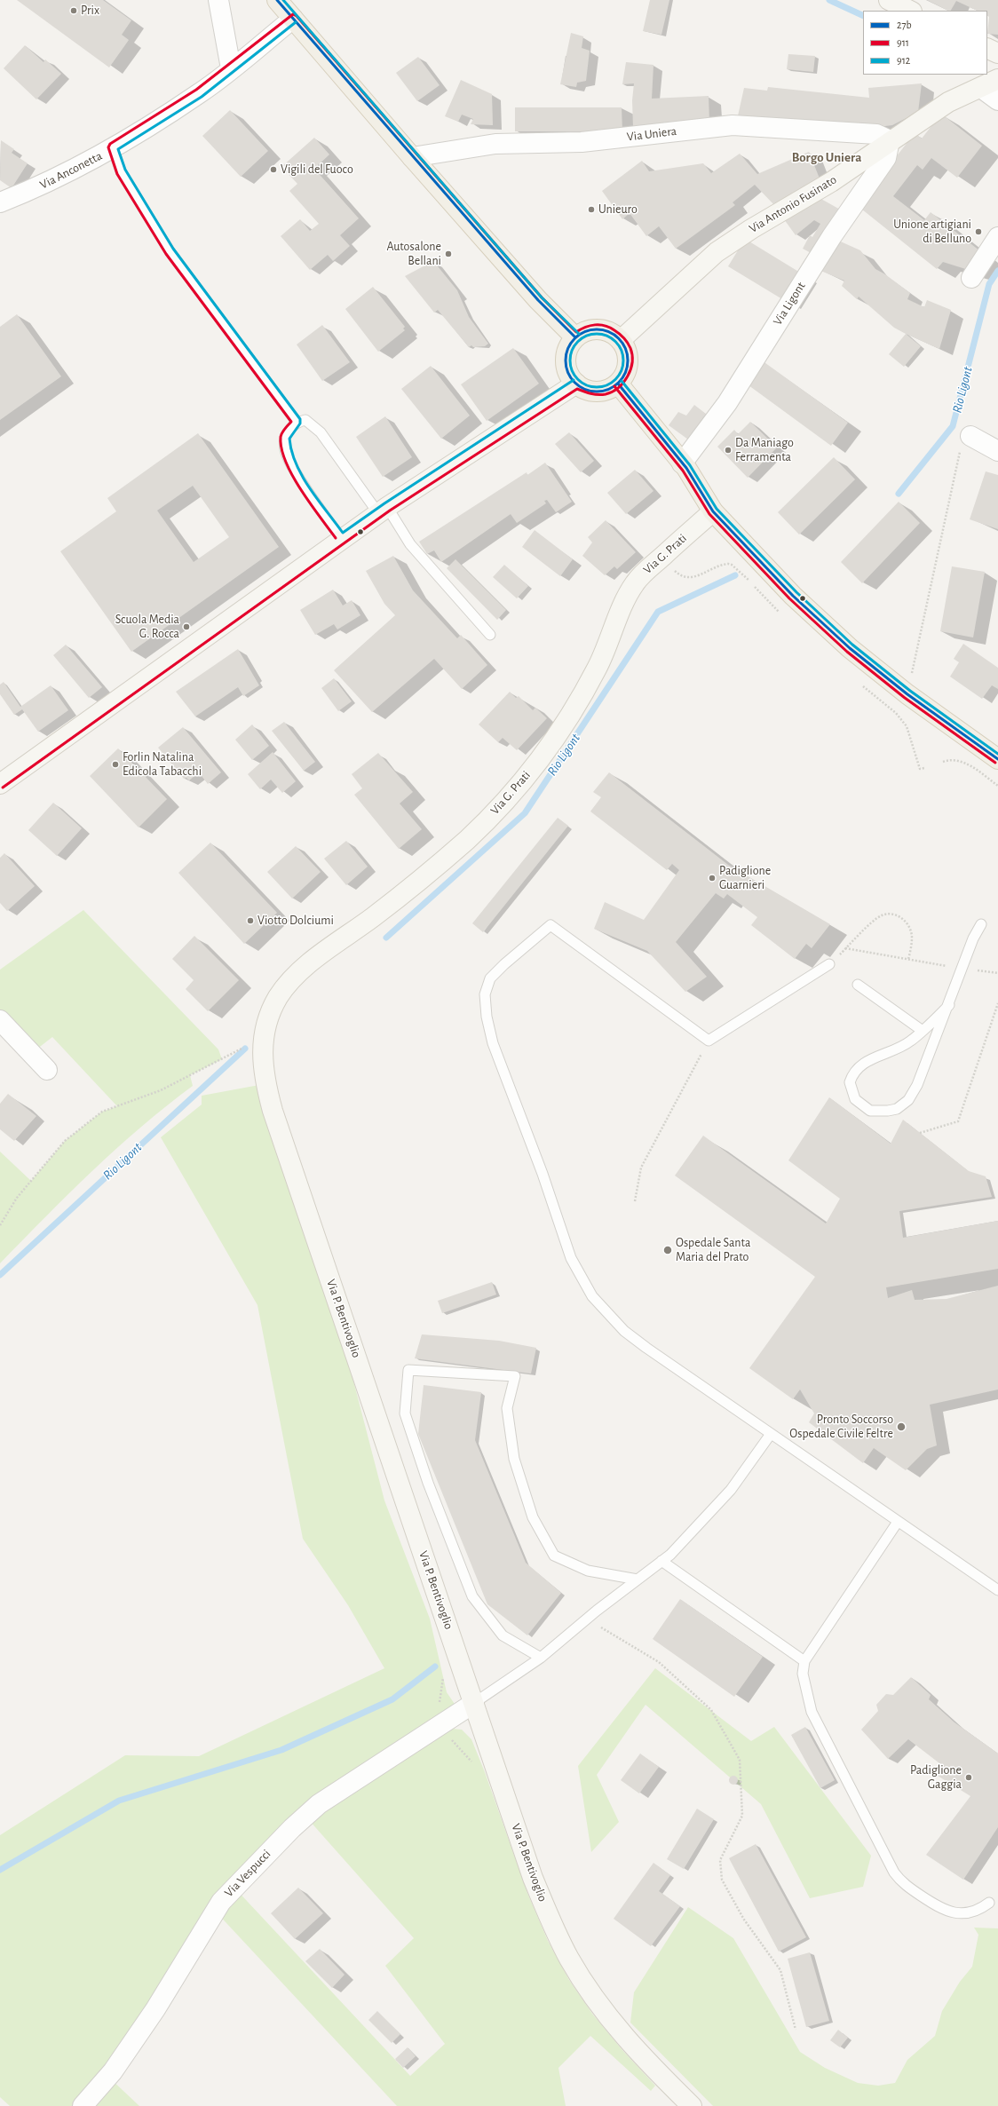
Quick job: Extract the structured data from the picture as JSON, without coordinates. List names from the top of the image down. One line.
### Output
{"streets":{"street":["Via Uniera","Via Anconetta","Via Antonio Fusinato","Via Ligont","Via G. Prati","Via P. Bentivoglio","Via Vespucci"]},"crossings":[["Via Uniera","Via Antonio Fusinato"],["Via Uniera","Via Ligont"],["Via Antonio Fusinato","Via Ligont"],["Via G. Prati","Via P. Bentivoglio"],["Via P. Bentivoglio","Via Vespucci"]],"districts":["Borgo Uniera"],"water":["Rio Ligont"],"places":["Prix","Vigili del Fuoco","Unieuro","Unione artigiani di Belluno","Autosalone Bellani","Da Maniago Ferramenta","Scuola Media G. Rocca","Forlin Natalina Edicola Tabacchi","Padiglione Guarnieri","Viotto Dolciumi","Ospedale Santa Maria del Prato","Pronto Soccorso Ospedale Civile Feltre","Padiglione Gaggia"],"lines":["transit line 27b","transit line 912","transit line 911"],"legend":["27b","911","912"]}
